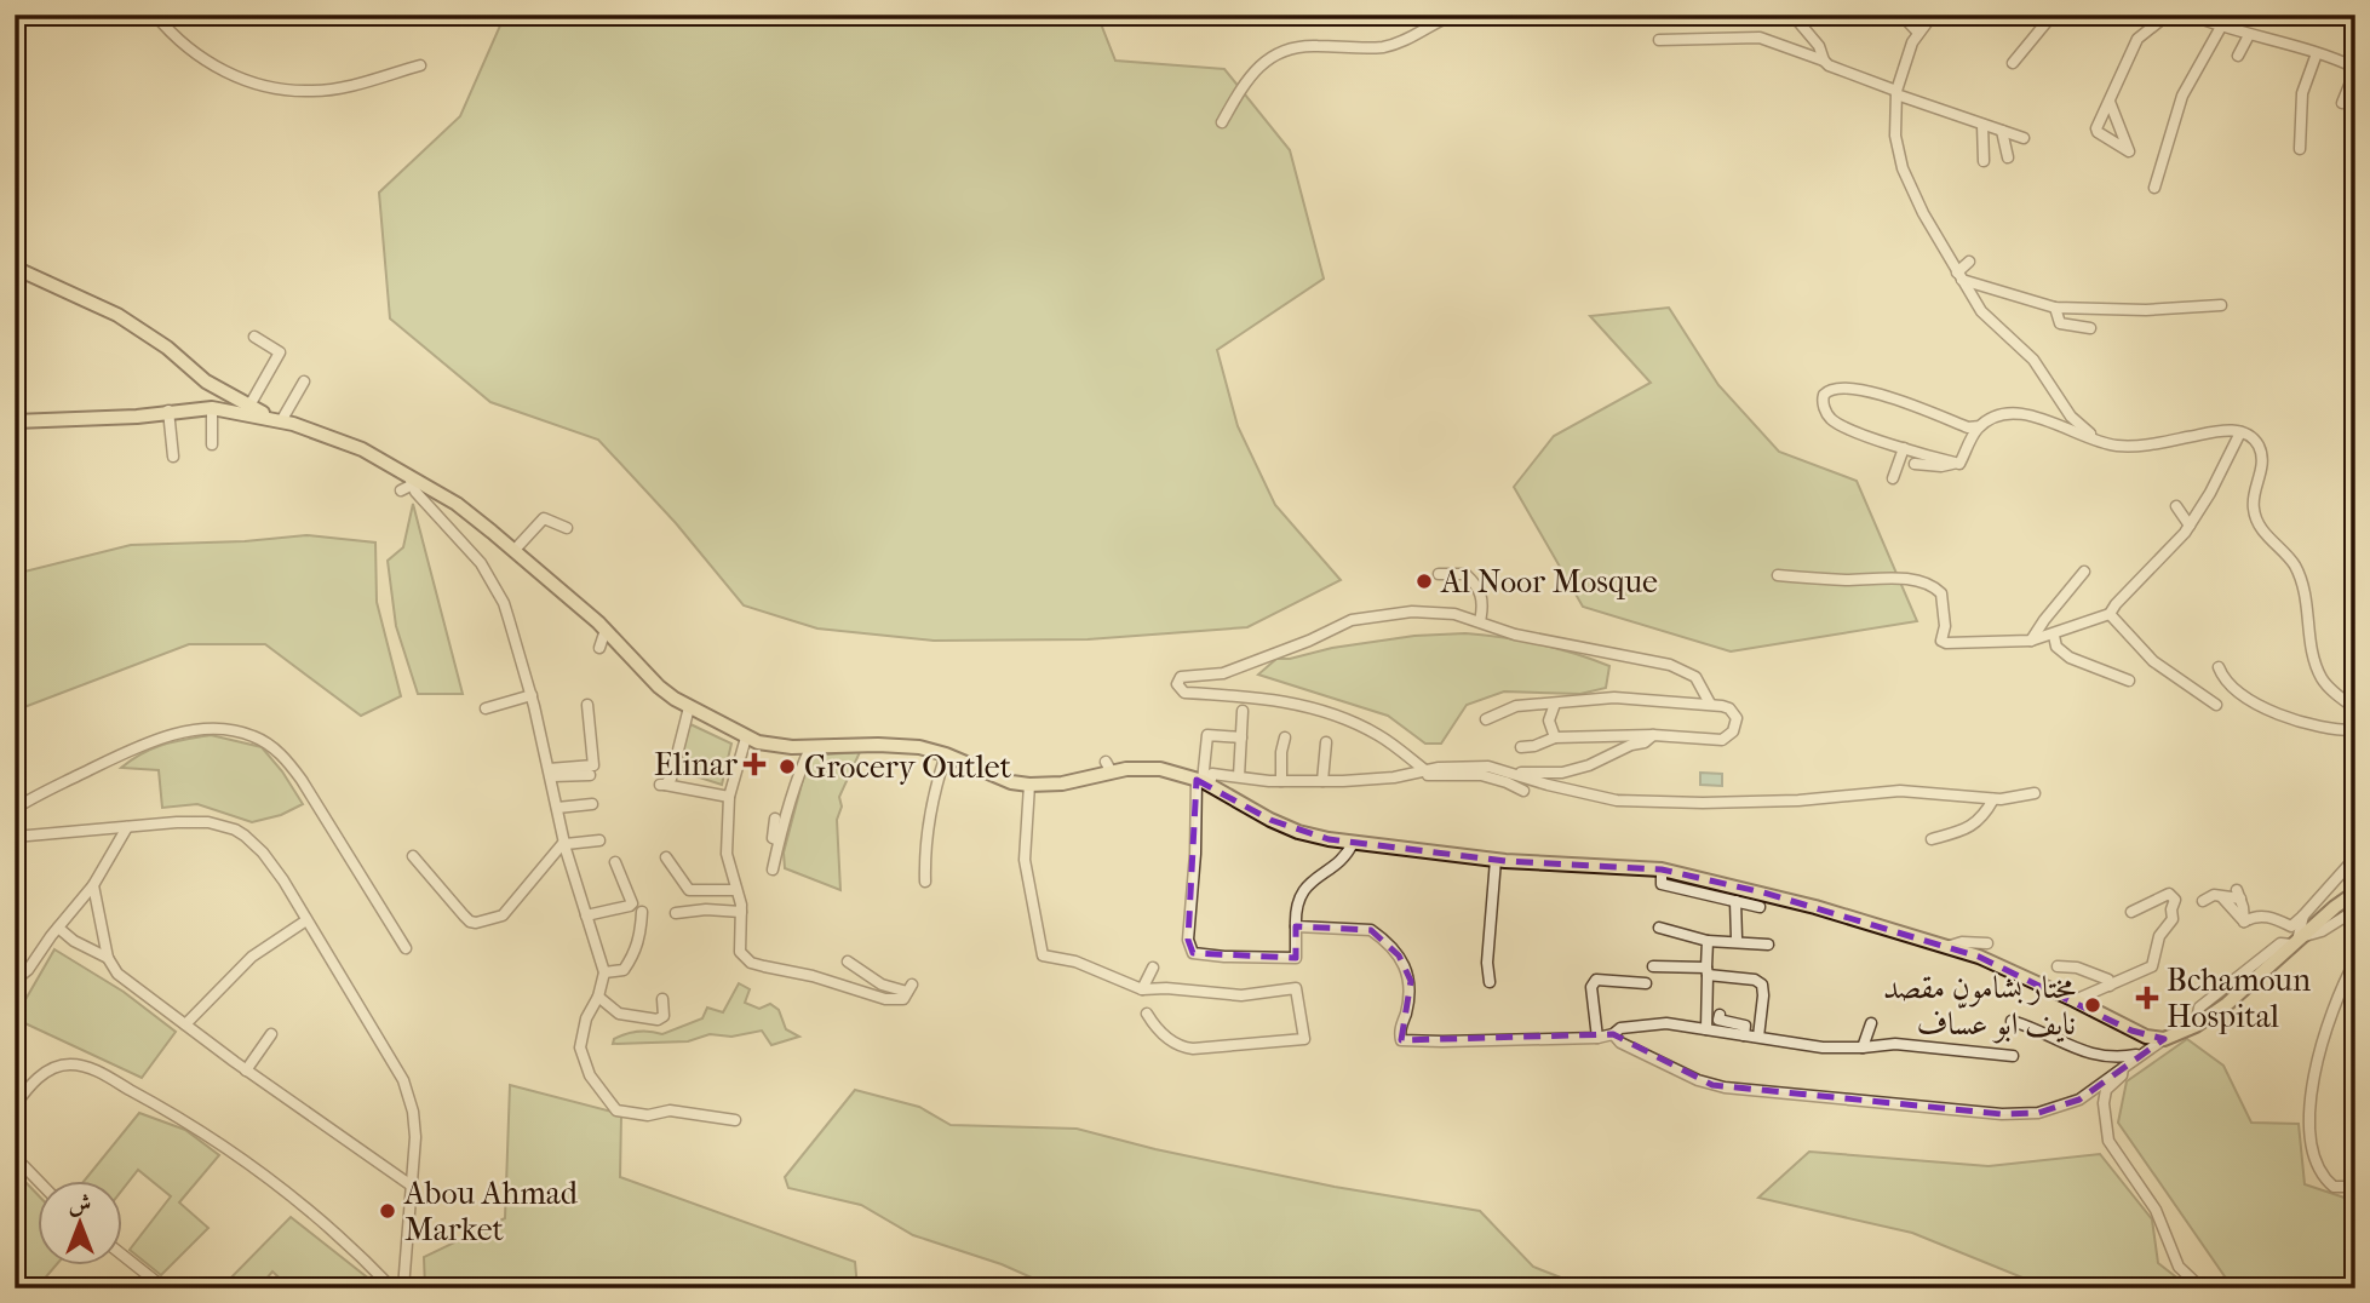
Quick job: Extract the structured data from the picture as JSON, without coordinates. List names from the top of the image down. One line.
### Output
{"places":{"other":["Al Noor Mosque","Grocery Outlet","مختار بشامون مقصد نايف ابو عسّاف","Abou Ahmad Market"],"health":["Elinar","Bchamoun Hospital"]},"north":"top"}
